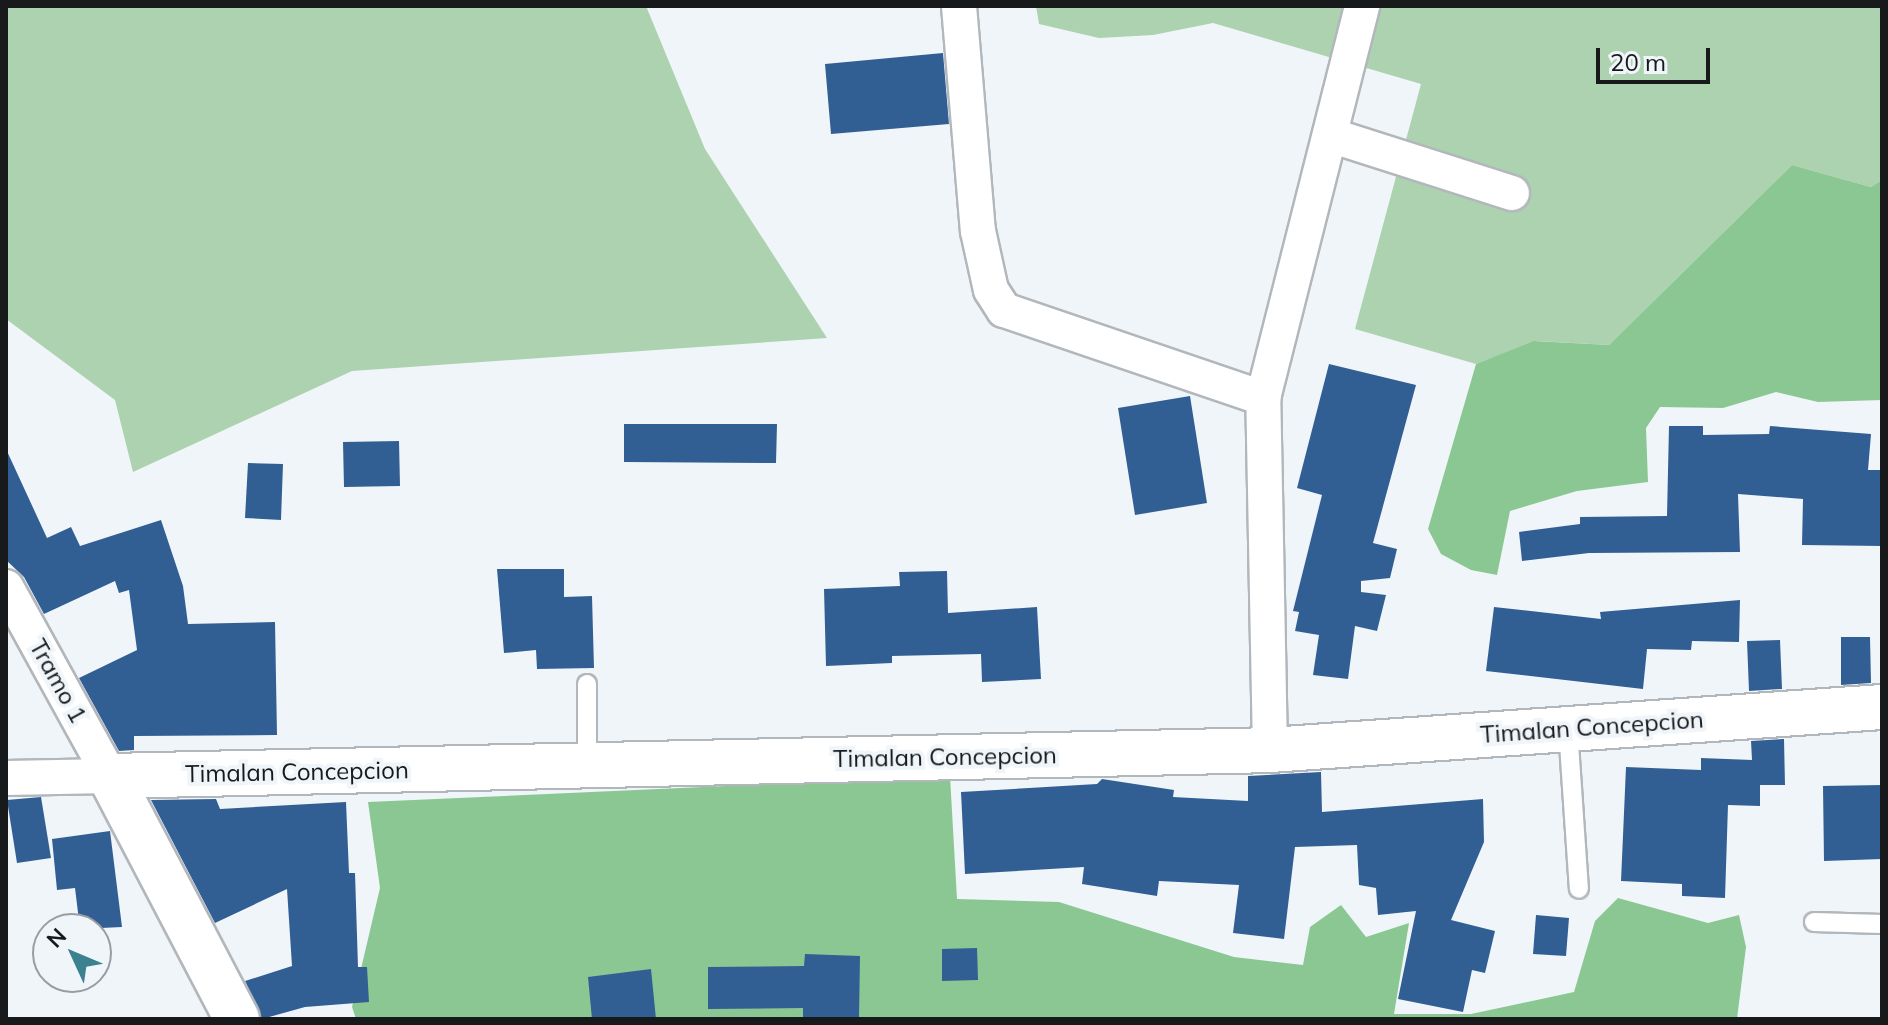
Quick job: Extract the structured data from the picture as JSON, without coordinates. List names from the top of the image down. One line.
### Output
{"streets":{"street":["Tramo 1","Timalan Concepcion"]},"crossings":[["Tramo 1","Timalan Concepcion"]],"scale_bar":"20 m","north":"top left"}
